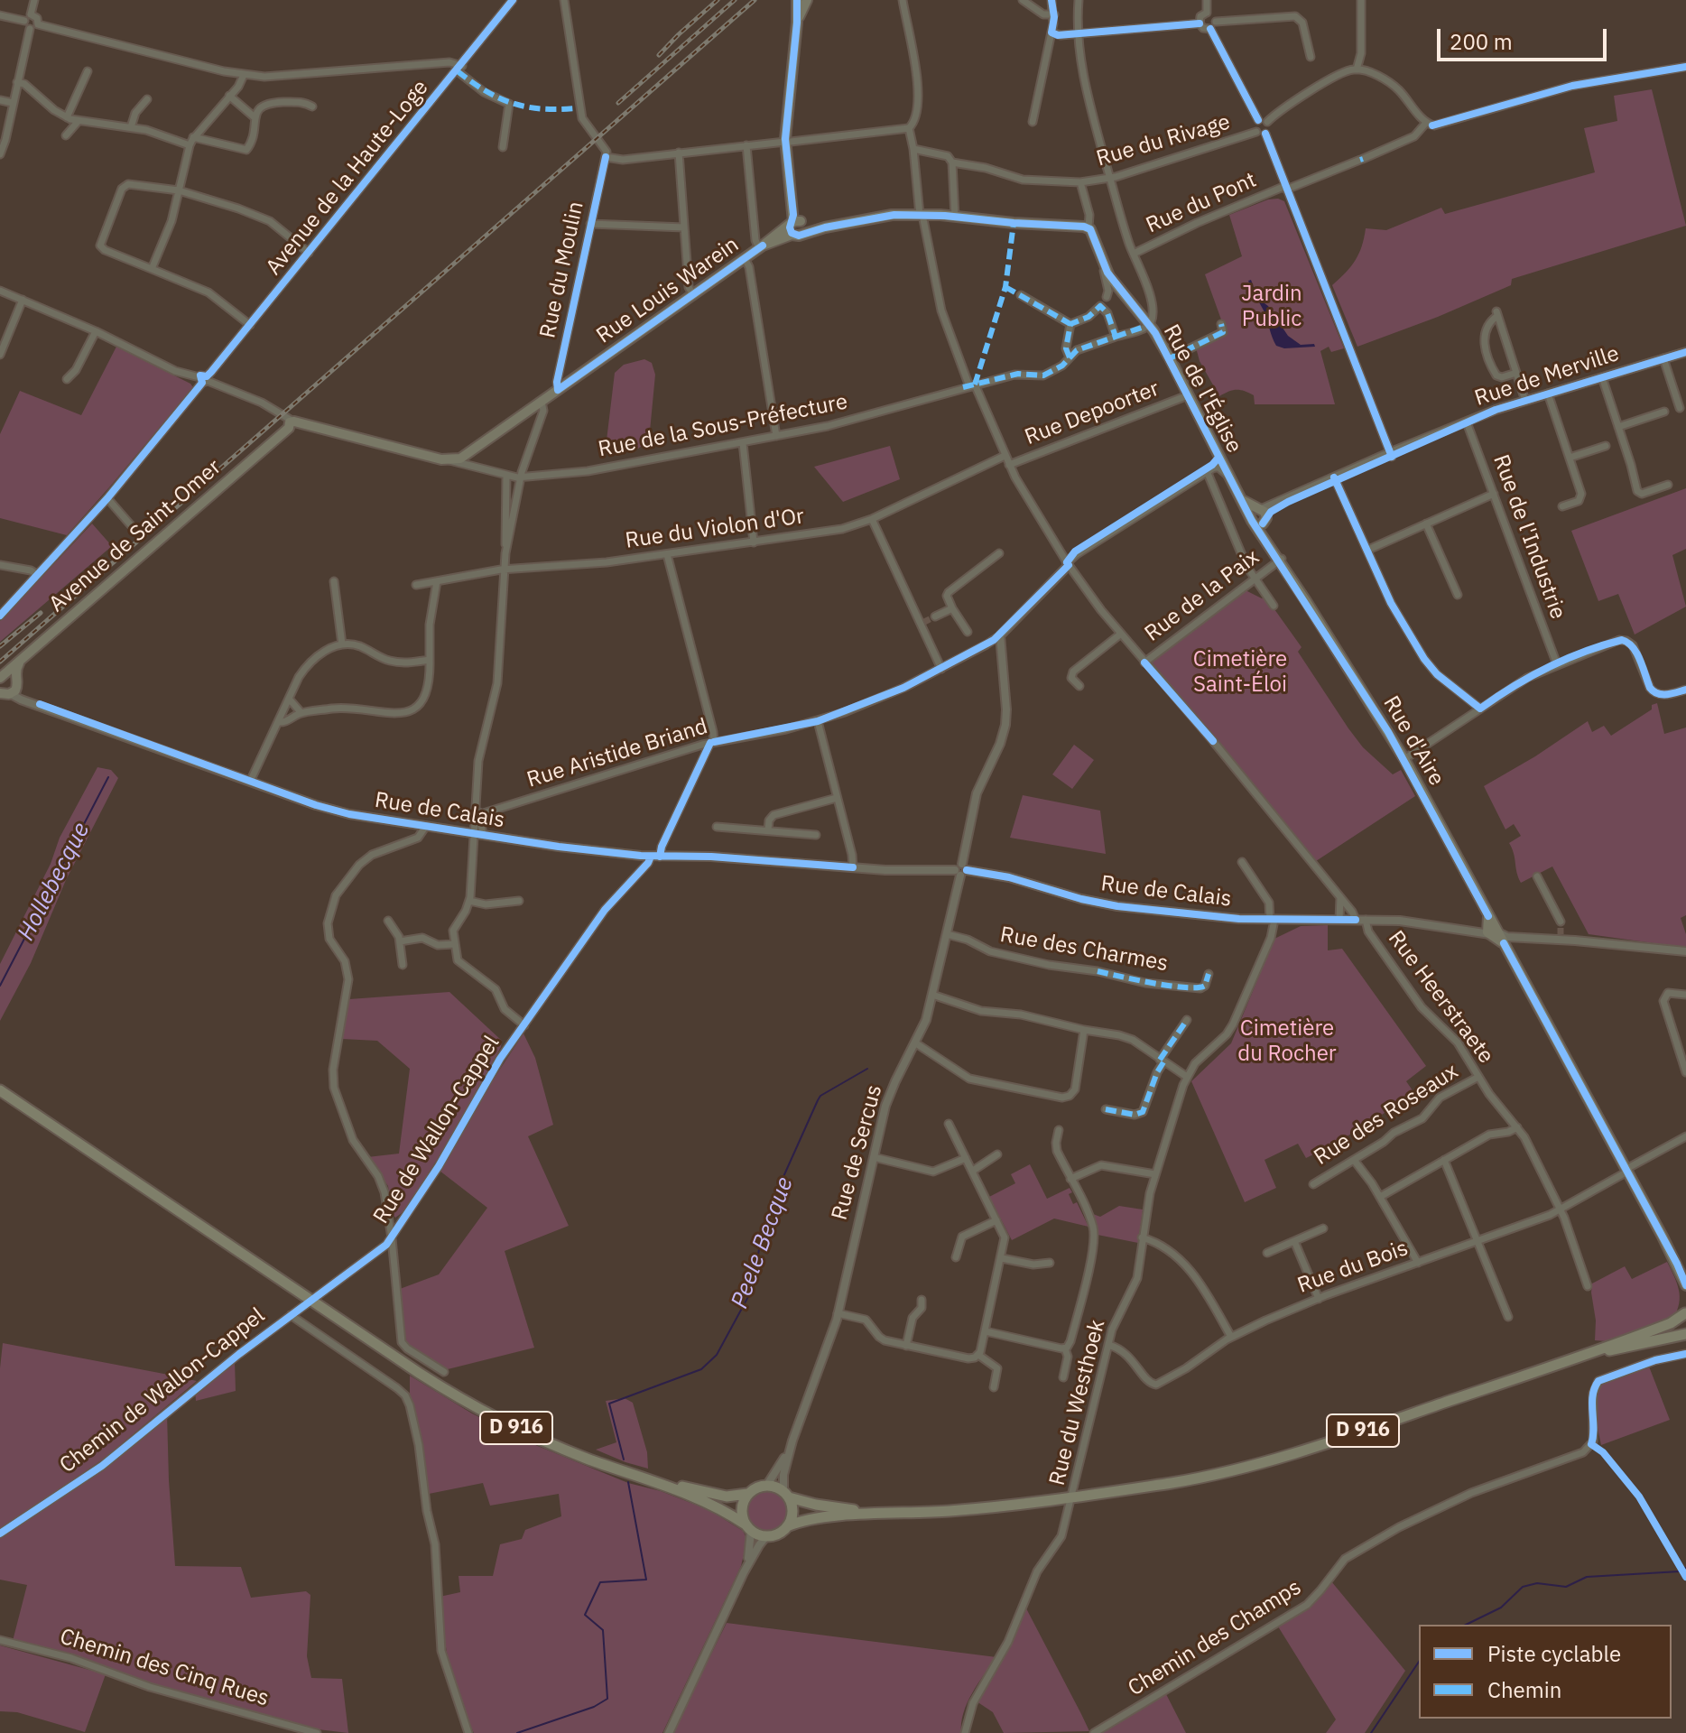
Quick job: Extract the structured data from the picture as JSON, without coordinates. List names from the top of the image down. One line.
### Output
{"streets":{"main road":["Rue Louis Warein","Rue de l'Église","Avenue de Saint-Omer","Rue d'Aire","D 916"],"street":["Rue du Rivage","Avenue de la Haute-Loge","Rue du Pont","Rue du Moulin","Rue de Merville","Rue Depoorter","Rue de la Sous-Préfecture","Rue du Violon d'Or","Rue de l'Industrie","Rue de la Paix","Rue Aristide Briand","Rue de Calais","Rue des Charmes","Rue Heerstraete","Rue des Roseaux","Rue de Wallon-Cappel","Rue de Sercus","Rue du Bois","Chemin de Wallon-Cappel","Rue du Westhoek","Chemin des Champs","Chemin des Cinq Rues"]},"crossings":[["Rue du Moulin","Rue Louis Warein"],["Rue Louis Warein","Rue de l'Église"],["Rue Louis Warein","Rue de la Sous-Préfecture"],["Rue de Merville","Rue de l'Industrie"],["Rue de Merville","Rue d'Aire"],["Rue de l'Église","Rue Depoorter"],["Rue de l'Église","Rue de la Sous-Préfecture"],["Rue de l'Église","Rue d'Aire"],["Rue de la Paix","Rue d'Aire"],["Rue d'Aire","Rue de Calais"],["Rue d'Aire","Rue du Bois"],["Rue Aristide Briand","Rue de Wallon-Cappel"],["Rue Aristide Briand","Rue de Sercus"],["Rue de Calais","Rue Heerstraete"],["Rue de Calais","Rue de Wallon-Cappel"],["Rue de Calais","Rue de Sercus"],["Rue de Calais","Rue du Westhoek"],["Rue des Charmes","Rue de Sercus"],["Rue Heerstraete","Rue des Roseaux"],["Rue Heerstraete","Rue du Bois"],["Rue de Wallon-Cappel","Chemin de Wallon-Cappel"],["Rue de Wallon-Cappel","D 916"],["Rue de Sercus","D 916"],["Rue du Bois","Rue du Westhoek"],["Chemin de Wallon-Cappel","D 916"],["Rue du Westhoek","D 916"]],"water":["Hollebecque","Peele Becque"],"parks":["Jardin Public","Cimetière Saint-Éloi","Cimetière du Rocher"],"legend":["Piste cyclable","Chemin"],"scale_bar":"200 m"}
